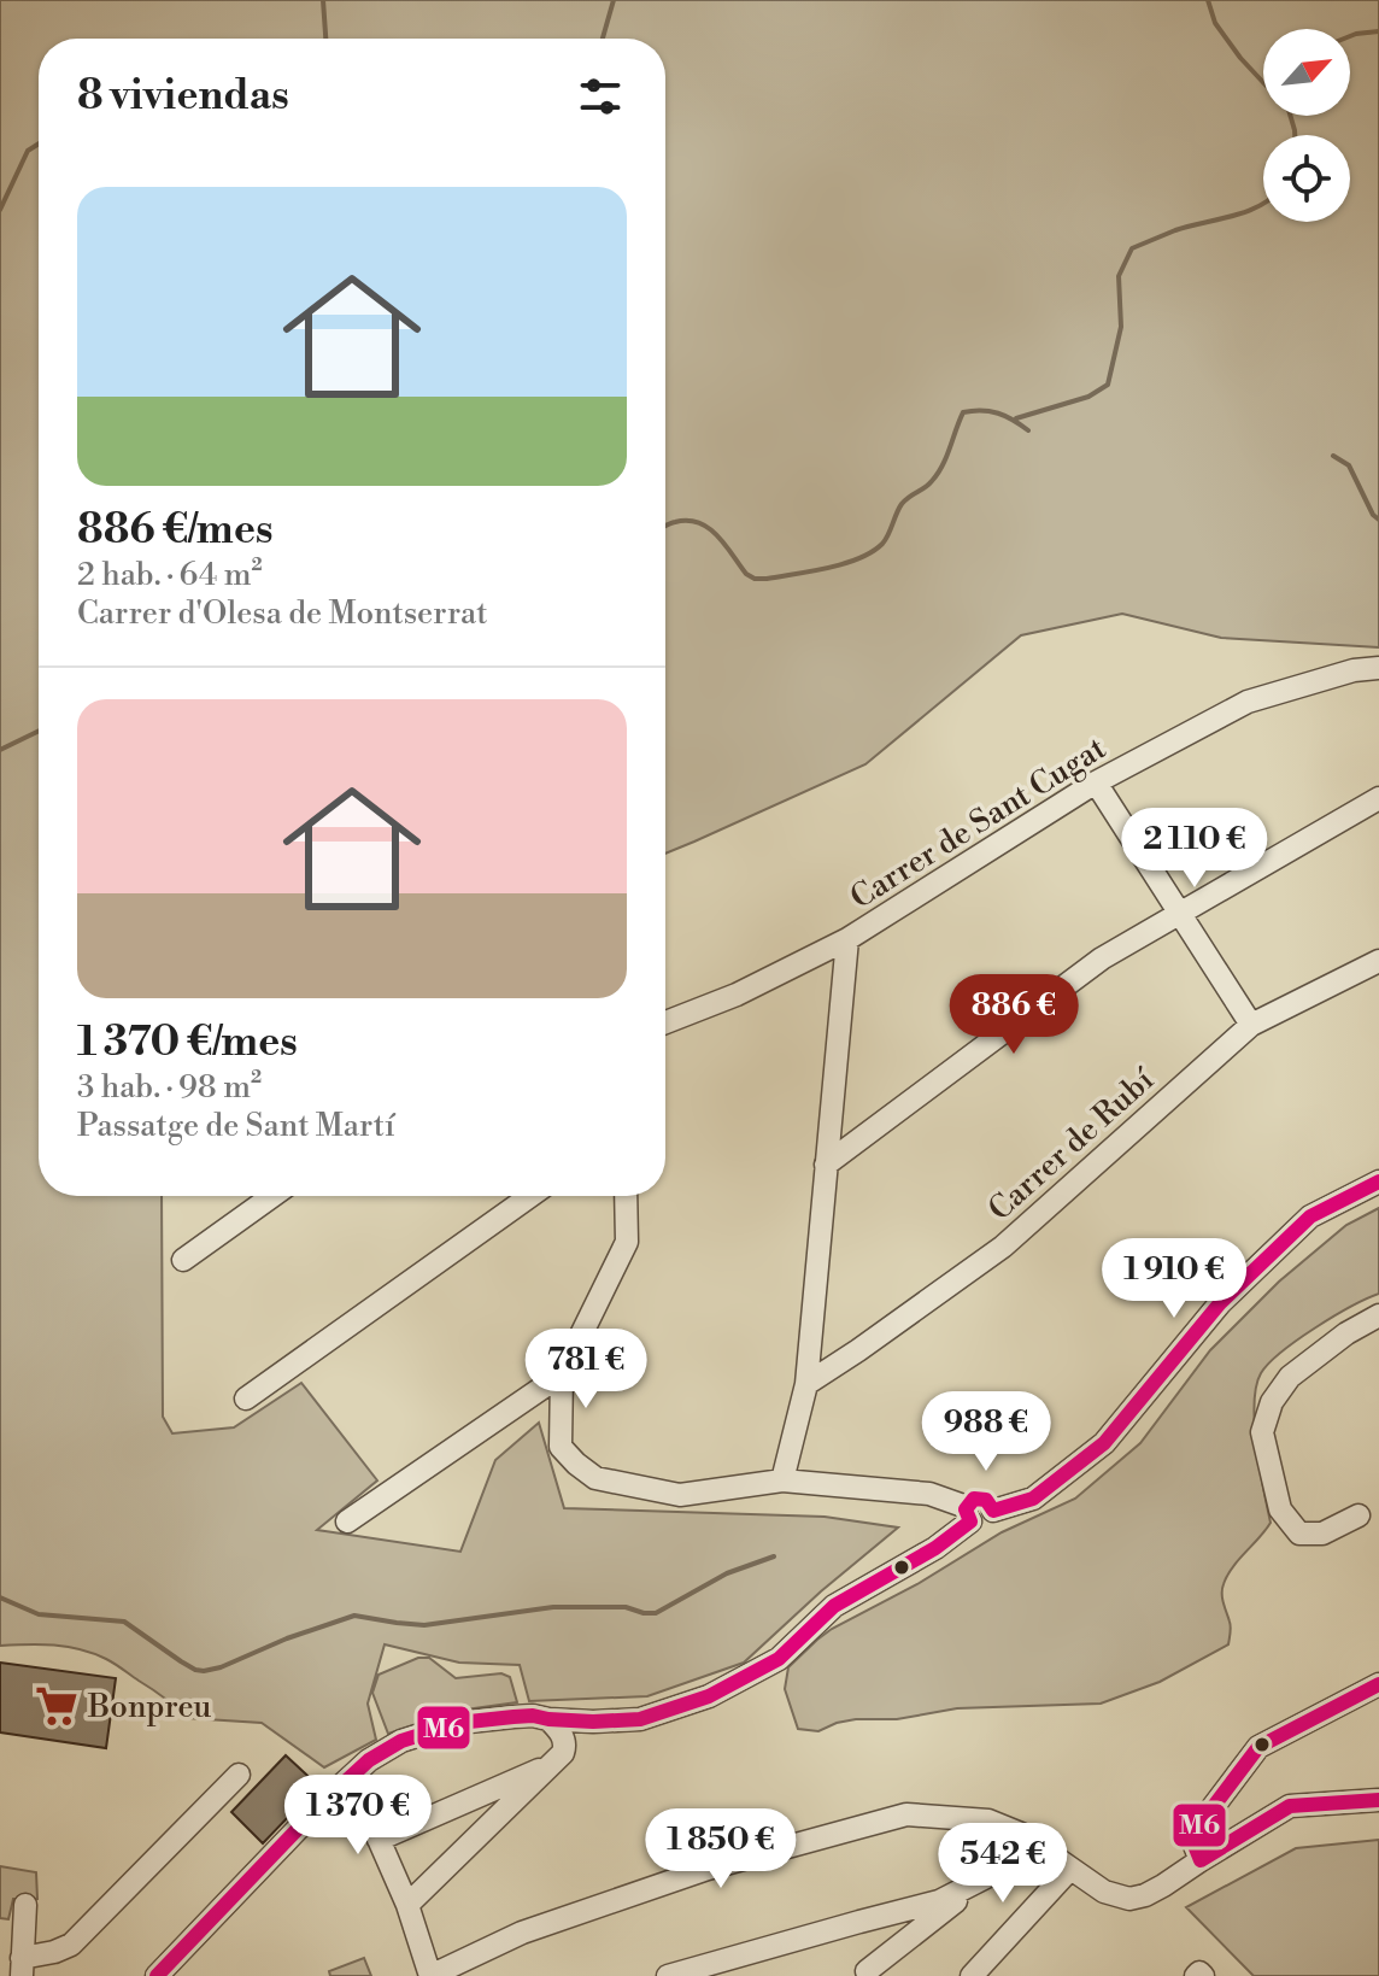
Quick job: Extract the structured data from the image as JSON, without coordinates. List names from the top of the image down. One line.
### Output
{"streets":{"street":["Carrer de Sant Cugat","Carrer de Rubí"]},"crossings":[["Carrer de Sant Cugat","Carrer de Rubí"]],"places":{"supermarket":["Bonpreu"]},"lines":["transit line M6"],"north":"top right","page":{"heading":"8 viviendas","list":[{"name":"886 €/mes","note":"2 hab. · 64 m² · Carrer d'Olesa de Montserrat"},{"name":"1 370 €/mes","note":"3 hab. · 98 m² · Passatge de Sant Martí"}],"price":["2 110 €","886 €","1 910 €","781 €","988 €","1 370 €","1 850 €","542 €"]}}
